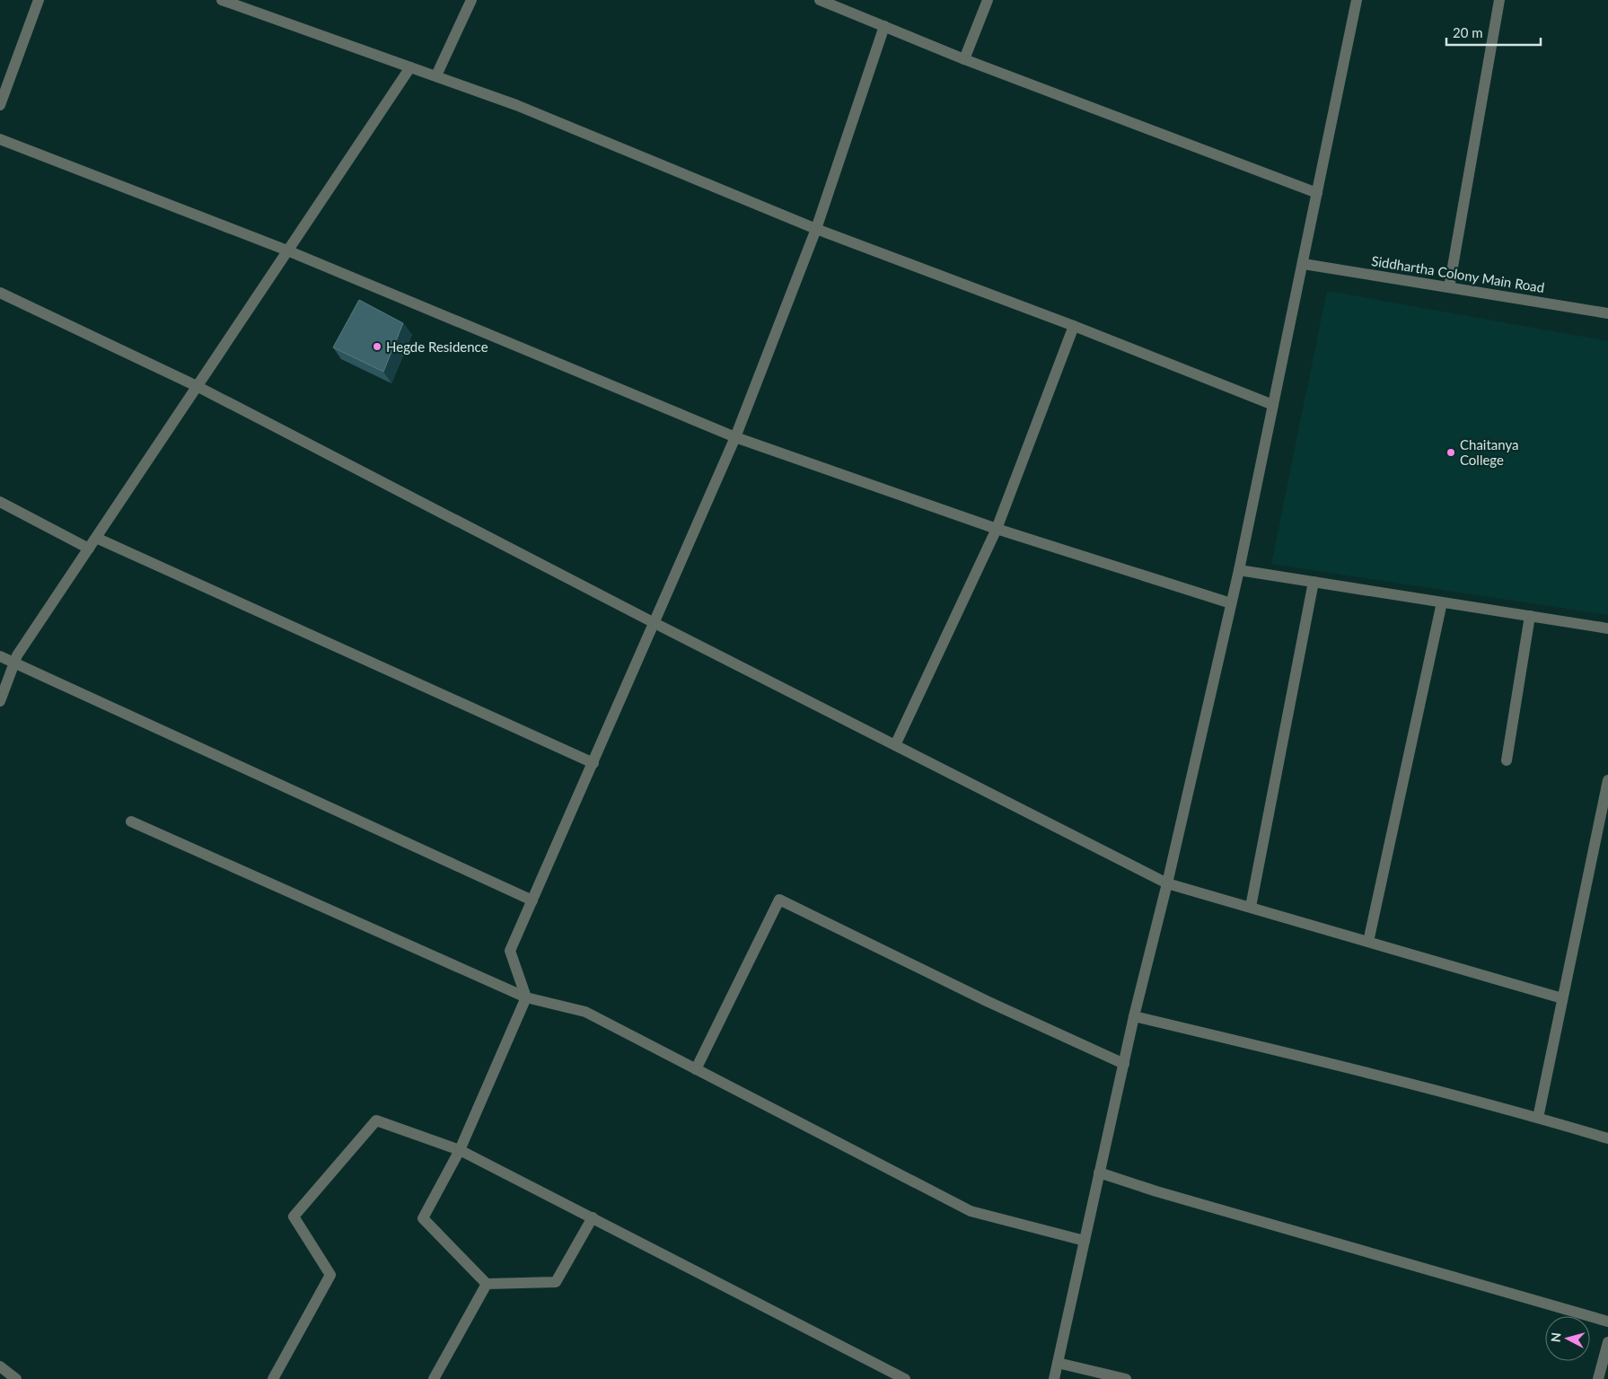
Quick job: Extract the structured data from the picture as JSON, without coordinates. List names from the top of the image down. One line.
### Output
{"streets":{"street":["Siddhartha Colony Main Road"]},"places":["Hegde Residence","Chaitanya College"],"scale_bar":"20 m","north":"left"}
